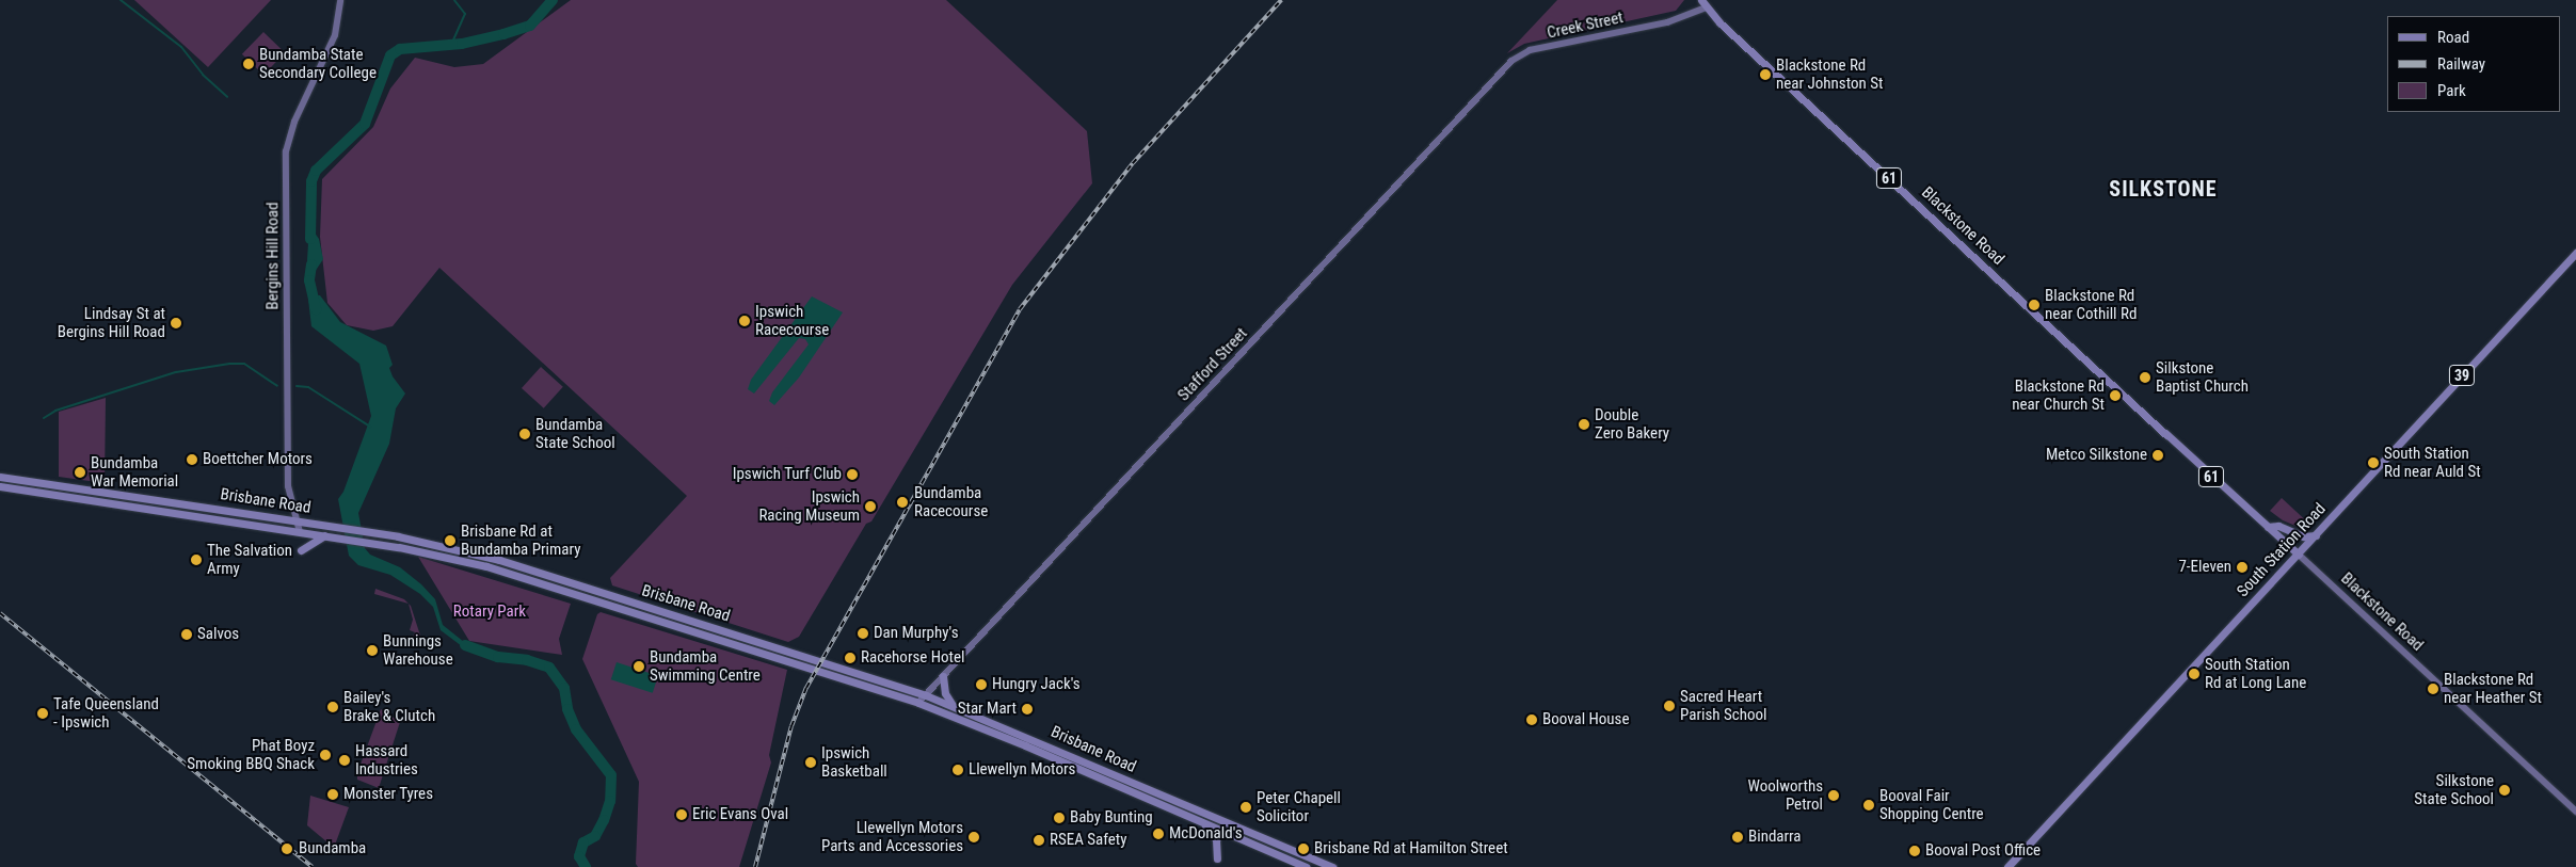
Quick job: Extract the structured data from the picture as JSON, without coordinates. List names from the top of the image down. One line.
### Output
{"streets":{"main road":["Creek Street","61","Blackstone Road","Bergins Hill Road","Stafford Street","39","Brisbane Road","South Station Road"]},"crossings":[["Creek Street","61"],["Creek Street","Blackstone Road"],["Creek Street","Stafford Street"],["61","Blackstone Road"],["Blackstone Road","South Station Road"],["Bergins Hill Road","Brisbane Road"],["Stafford Street","Brisbane Road"]],"districts":["SILKSTONE"],"parks":["Rotary Park"],"places":["Bundamba State Secondary College","Blackstone Rd near Johnston St","Blackstone Rd near Cothill Rd","Ipswich Racecourse","Lindsay St at Bergins Hill Road","Silkstone Baptist Church","Blackstone Rd near Church St","Double Zero Bakery","Bundamba State School","Metco Silkstone","Boettcher Motors","South Station Rd near Auld St","Bundamba War Memorial","Ipswich Turf Club","Bundamba Racecourse","Ipswich Racing Museum","Brisbane Rd at Bundamba Primary","The Salvation Army","7-Eleven","Dan Murphy's","Salvos","Bunnings Warehouse","Racehorse Hotel","Bundamba Swimming Centre","South Station Rd at Long Lane","Hungry Jack's","Blackstone Rd near Heather St","Sacred Heart Parish School","Bailey's Brake & Clutch","Star Mart","Tafe Queensland - Ipswich","Booval House","Phat Boyz Smoking BBQ Shack","Hassard Industries","Ipswich Basketball","Llewellyn Motors","Silkstone State School","Monster Tyres","Woolworths Petrol","Booval Fair Shopping Centre","Peter Chapell Solicitor","Eric Evans Oval","Baby Bunting","McDonald's","Llewellyn Motors Parts and Accessories","Bindarra","RSEA Safety","Bundamba","Brisbane Rd at Hamilton Street","Booval Post Office"],"legend":["Road","Railway","Park"]}
